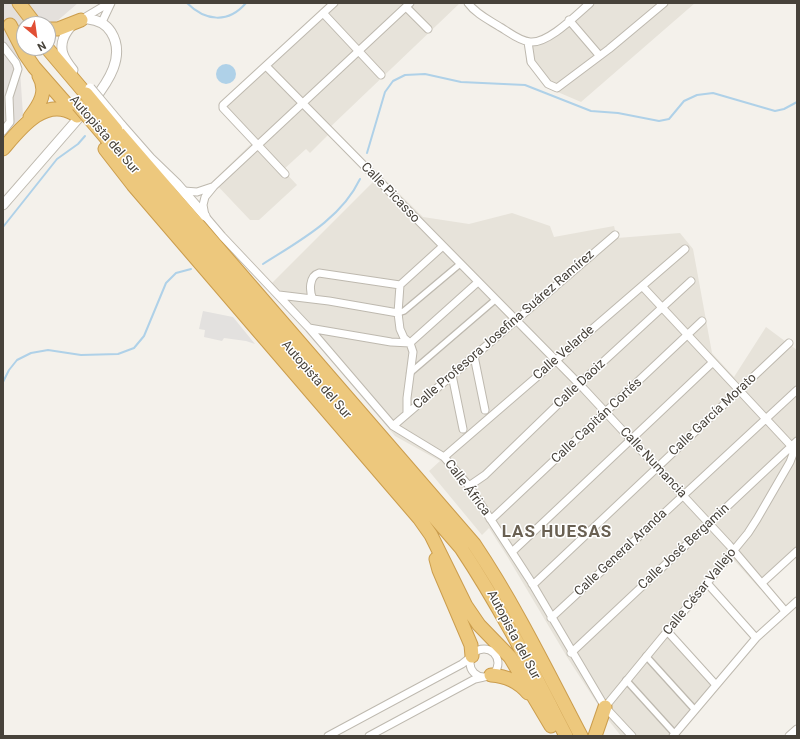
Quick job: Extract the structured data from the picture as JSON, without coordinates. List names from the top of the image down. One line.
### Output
{"streets":{"highway":["Autopista del Sur"],"street":["Calle Picasso","Calle Profesora Josefina Suárez Ramírez","Calle Velarde","Calle Daoiz","Calle García Morato","Calle Capitán Cortés","Calle Numancia","Calle África","Calle José Bergamin","Calle General Aranda","Calle César Vallejo"]},"crossings":[["Calle Picasso","Calle Profesora Josefina Suárez Ramírez"],["Calle Picasso","Calle Numancia"],["Calle Profesora Josefina Suárez Ramírez","Calle Numancia"],["Calle Profesora Josefina Suárez Ramírez","Calle África"],["Calle Velarde","Calle Numancia"],["Calle Velarde","Calle África"],["Calle Daoiz","Calle Numancia"],["Calle Daoiz","Calle África"],["Calle García Morato","Calle Numancia"],["Calle García Morato","Calle África"],["Calle Capitán Cortés","Calle Numancia"],["Calle Capitán Cortés","Calle África"],["Calle Numancia","Calle José Bergamin"],["Calle Numancia","Calle General Aranda"],["Calle Numancia","Calle César Vallejo"],["Calle África","Calle José Bergamin"],["Calle África","Calle General Aranda"],["Calle África","Calle César Vallejo"],["Calle José Bergamin","Calle César Vallejo"]],"districts":["LAS HUESAS"],"north":"bottom right"}
